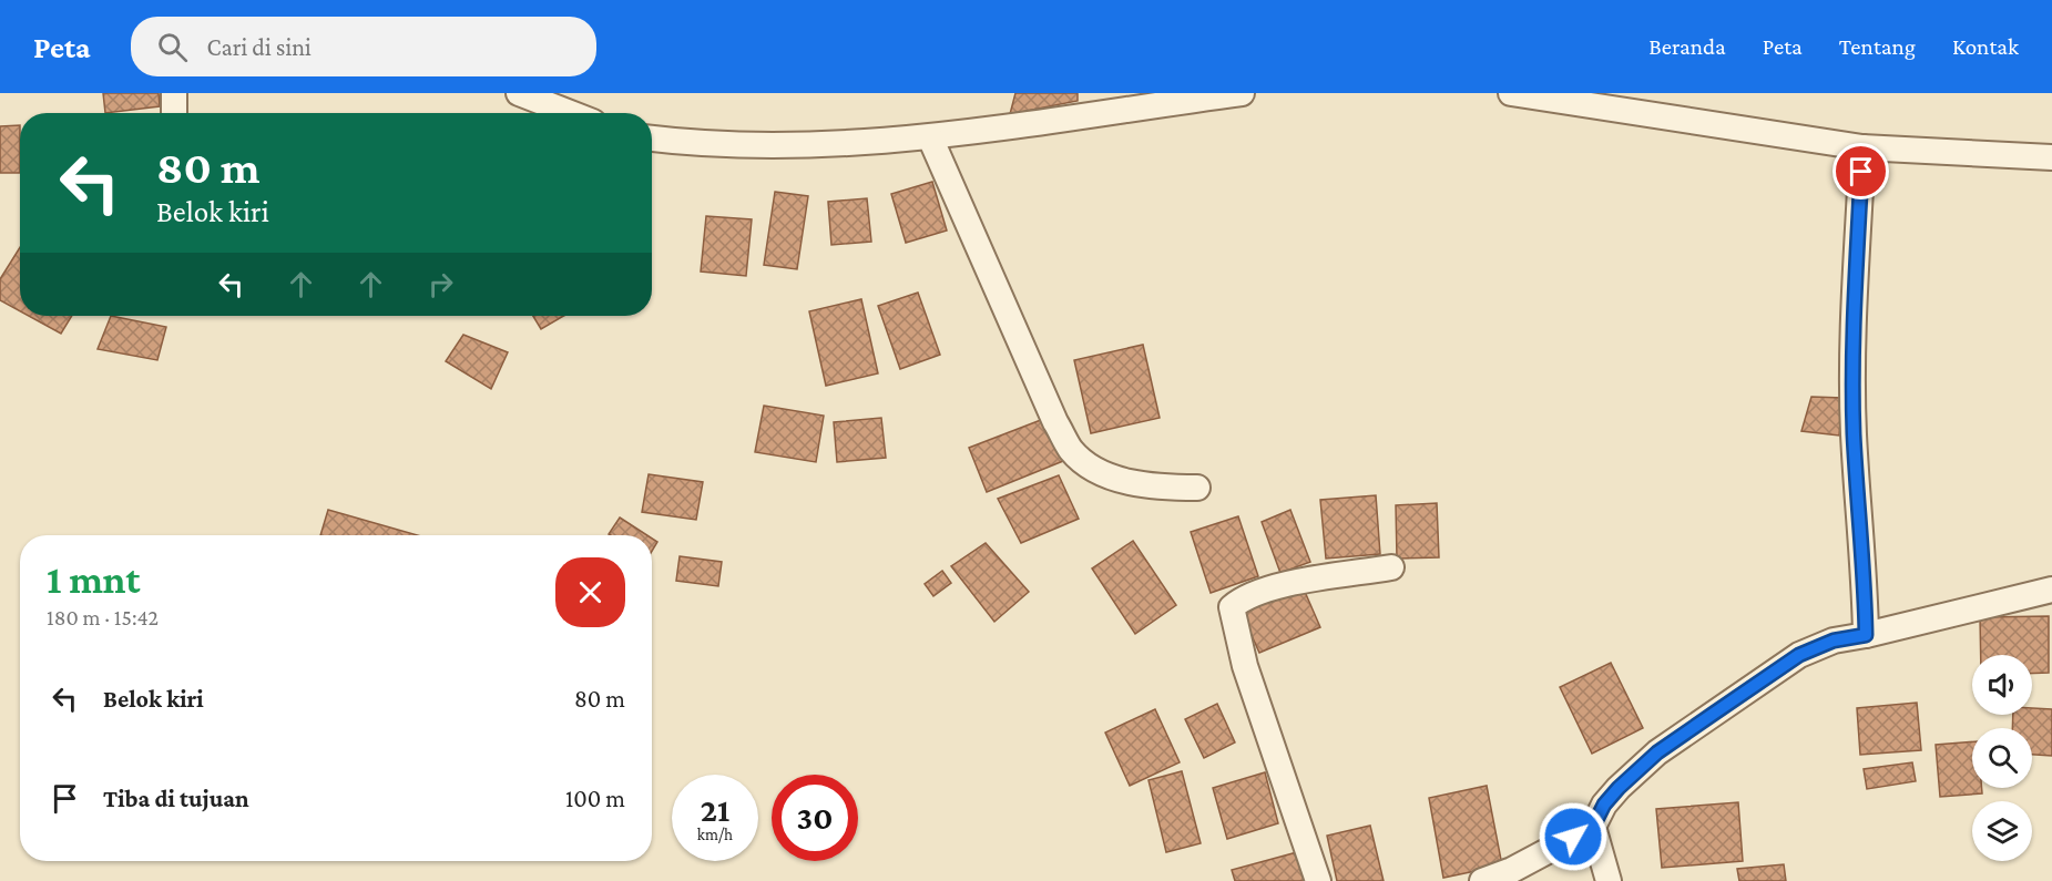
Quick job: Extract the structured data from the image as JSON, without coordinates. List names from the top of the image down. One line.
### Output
{"page":{"header":"Peta","search":"Cari di sini","nav":["Beranda","Peta","Tentang","Kontak"],"turn":["80 m","Belok kiri"],"heading":["1 mnt","180 m · 15:42"],"list":[{"name":"Belok kiri","value":"80 m"},{"name":"Tiba di tujuan","value":"100 m"}],"speed":"21 km/h","limit":"30"}}
